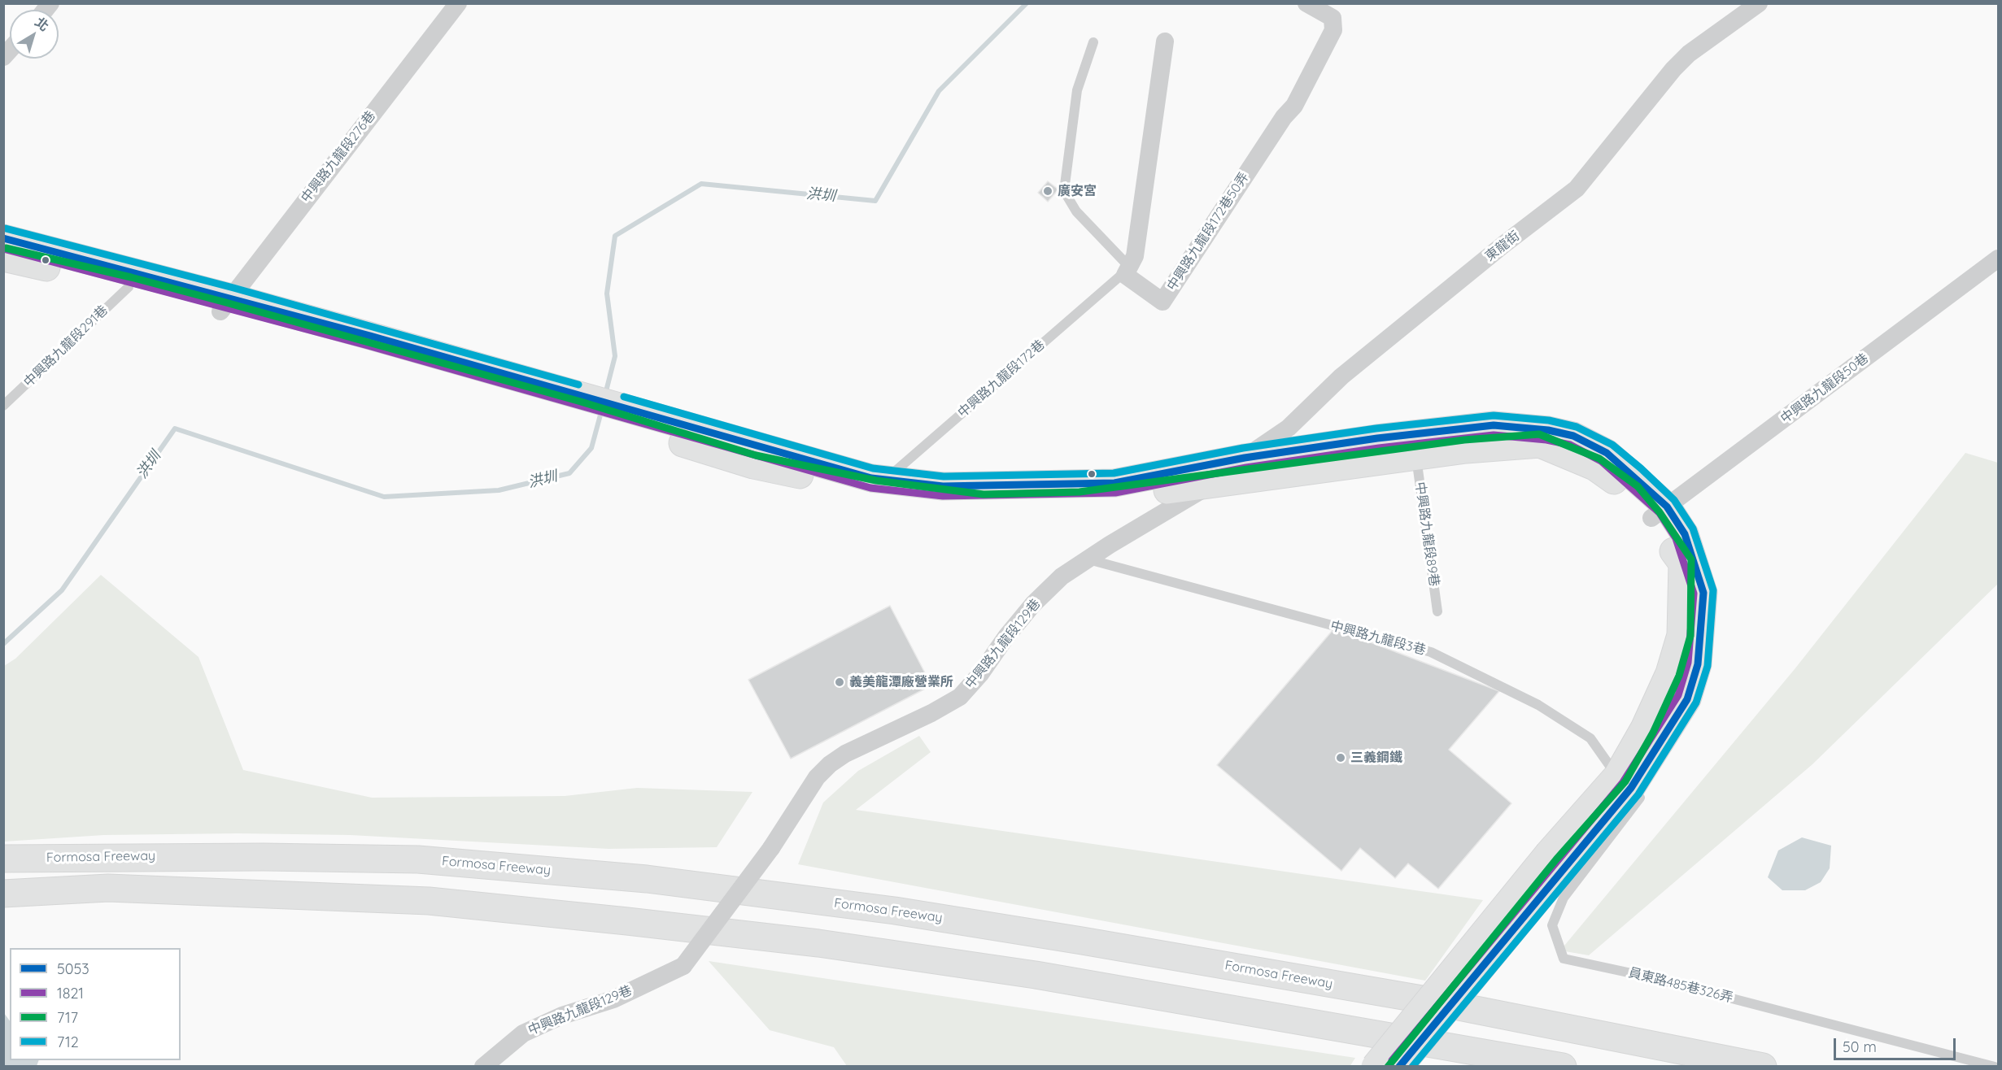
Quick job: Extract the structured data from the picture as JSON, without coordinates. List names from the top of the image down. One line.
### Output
{"streets":{"main road":["Formosa Freeway"],"street":["中興路九龍段276巷","中興路九龍段172巷50弄","東龍街","中興路九龍段50巷","中興路九龍段129巷"],"lane":["中興路九龍段291巷","中興路九龍段172巷","中興路九龍段89巷","中興路九龍段3巷","員東路485巷326弄"]},"crossings":[["中興路九龍段172巷50弄","中興路九龍段172巷"],["東龍街","中興路九龍段129巷"],["中興路九龍段3巷","中興路九龍段129巷"],["中興路九龍段3巷","員東路485巷326弄"]],"water":["洪圳"],"places":["廣安宮","義美龍潭廠營業所","三義鋼鐵"],"lines":["transit line 712","transit line 5053","transit line 717","transit line 1821"],"legend":["5053","1821","717","712"],"scale_bar":"50 m","north":"top right"}
